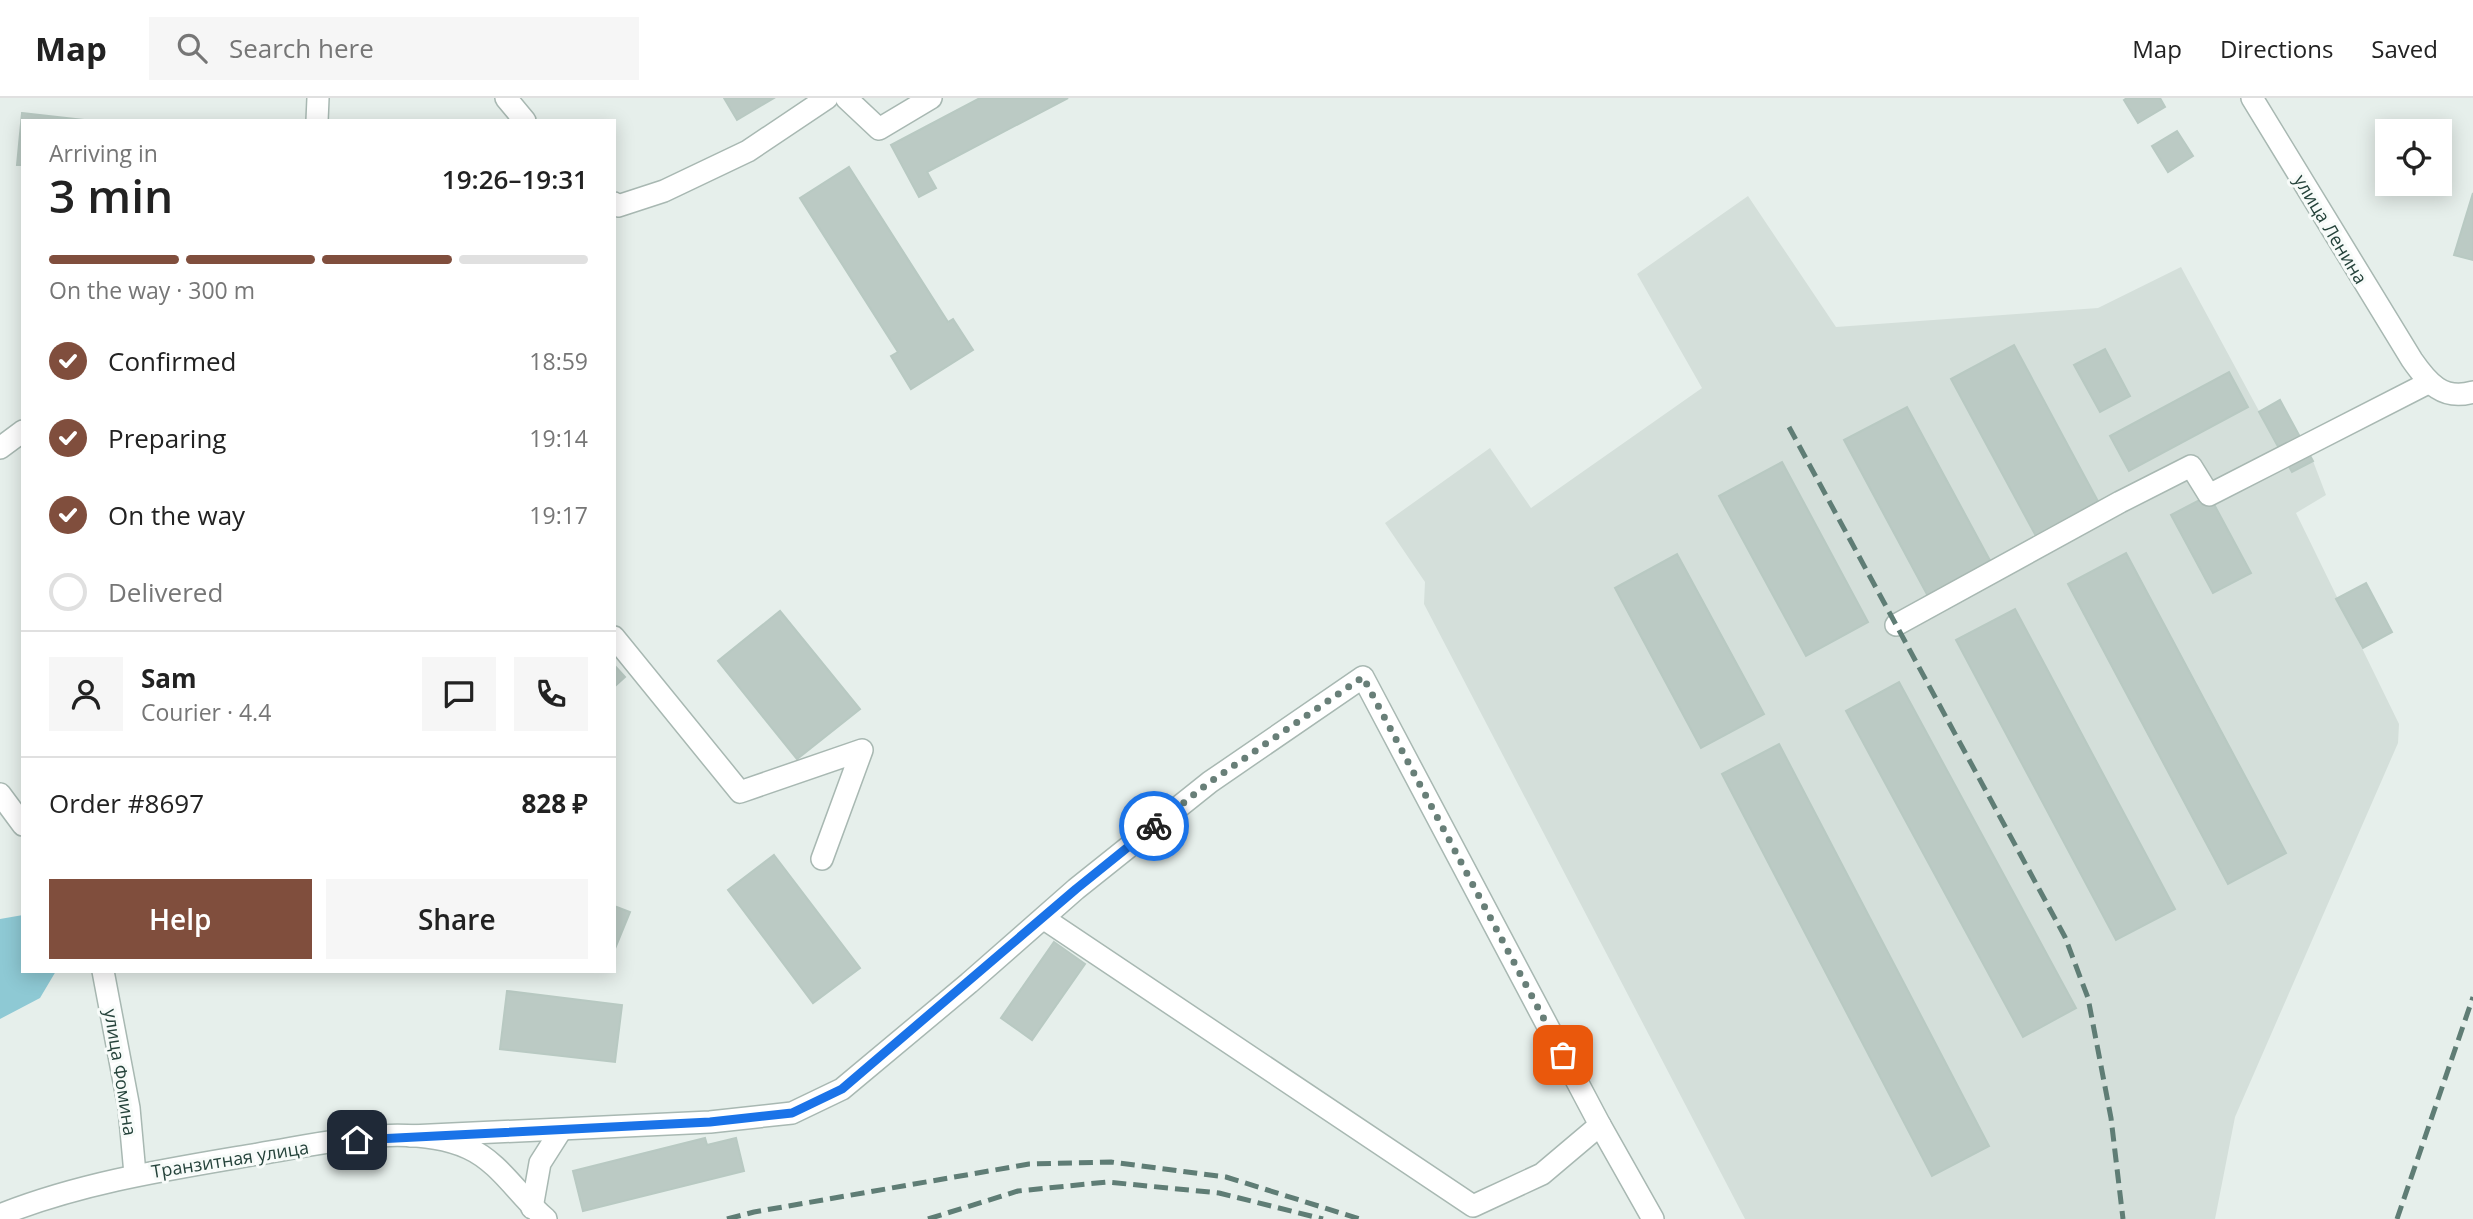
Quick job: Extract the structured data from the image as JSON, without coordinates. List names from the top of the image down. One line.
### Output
{"streets":{"street":["улица Ленина","улица Фомина","Транзитная улица"]},"crossings":[["улица Фомина","Транзитная улица"]],"page":{"header":"Map","search":"Search here","nav":["Map","Directions","Saved"],"heading":["3 min","Arriving in","19:26–19:31"],"panel":["Sam","Courier · 4.4","Order #8697","828 ₽"],"bar":"On the way · 300 m","list":[["Confirmed","18:59"],["Preparing","19:14"],["On the way","19:17"],"Delivered"],"buttons":["Help","Share"]}}
